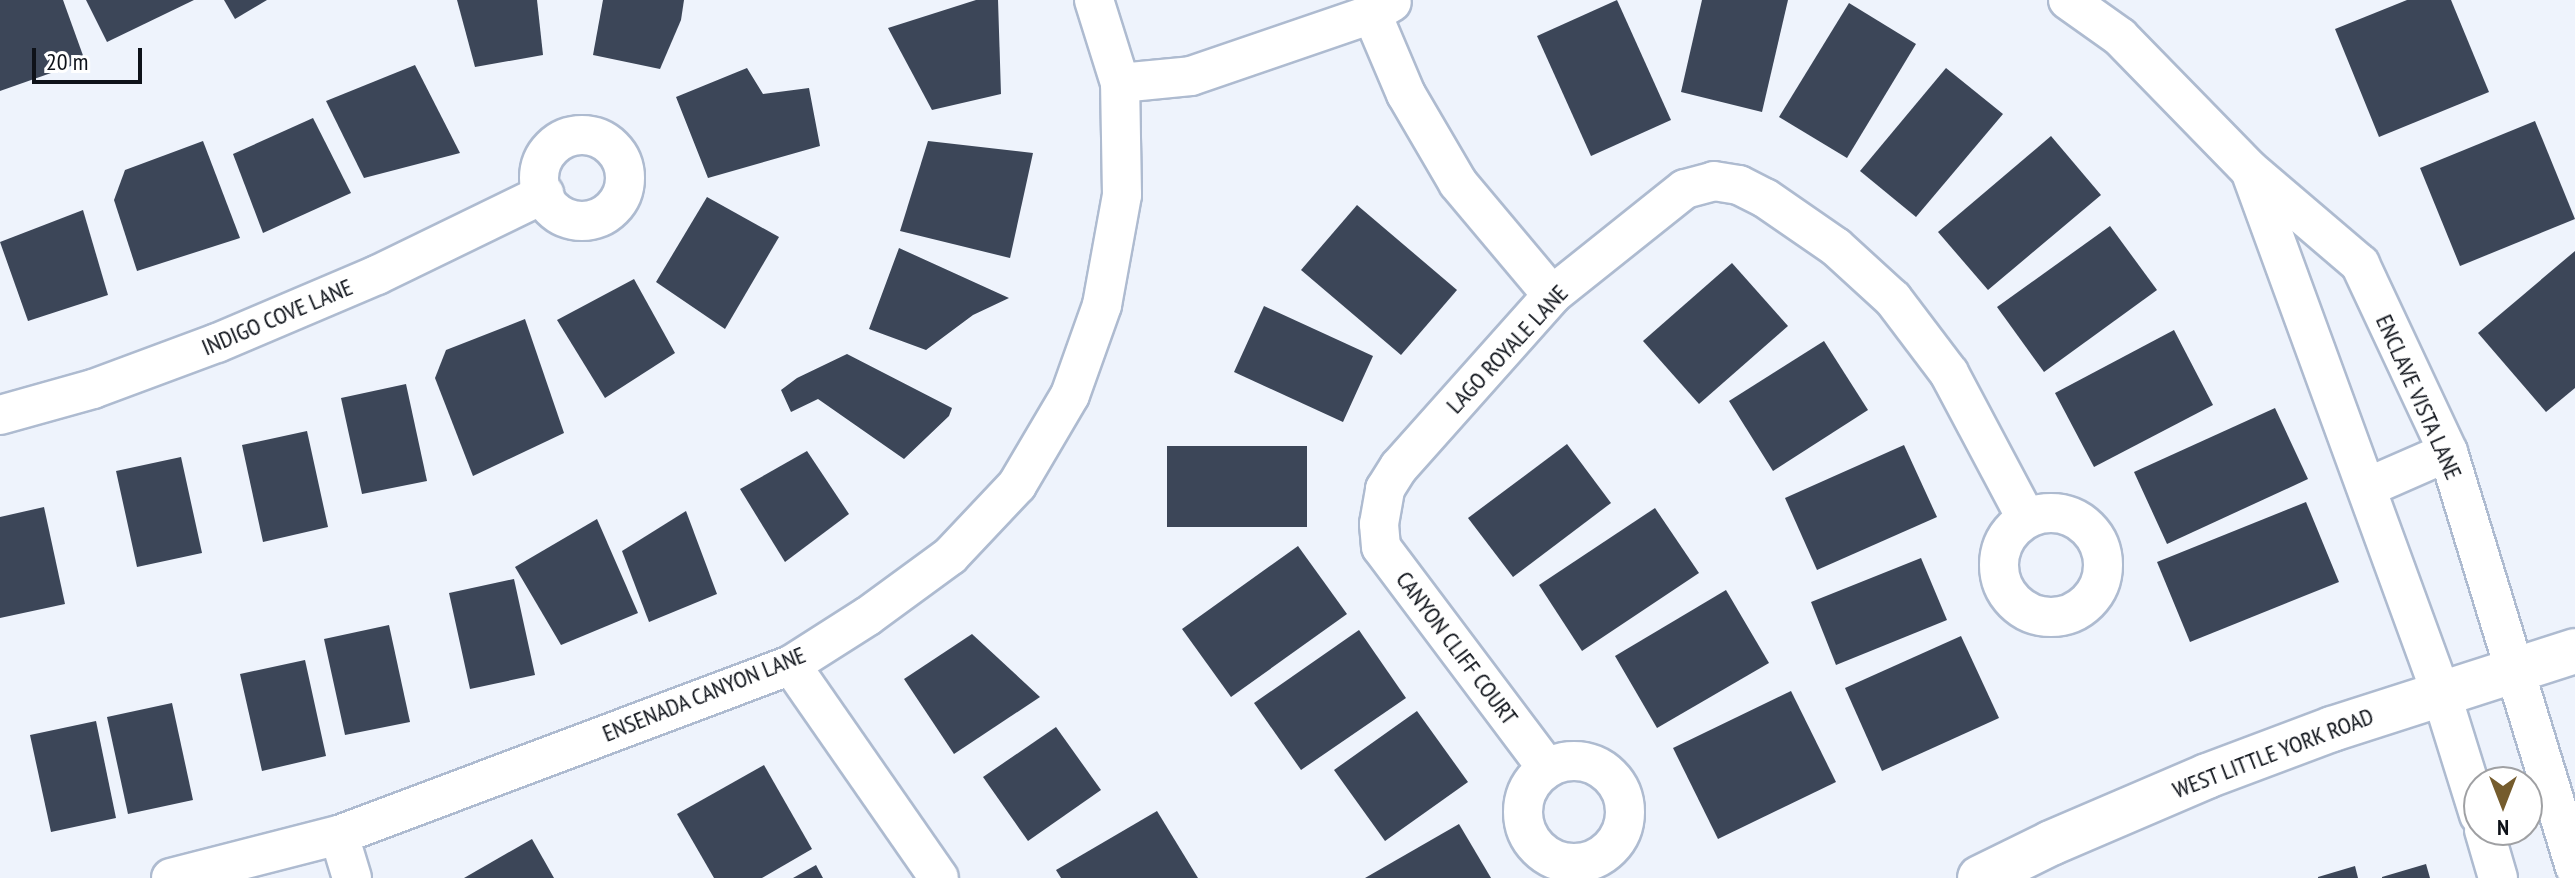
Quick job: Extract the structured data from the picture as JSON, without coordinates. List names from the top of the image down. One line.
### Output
{"streets":{"main road":["WEST LITTLE YORK ROAD"],"street":["INDIGO COVE LANE","LAGO ROYALE LANE","ENCLAVE VISTA LANE","CANYON CLIFF COURT","ENSENADA CANYON LANE"]},"crossings":[["LAGO ROYALE LANE","CANYON CLIFF COURT"],["ENCLAVE VISTA LANE","WEST LITTLE YORK ROAD"]],"scale_bar":"20 m","north":"bottom"}
